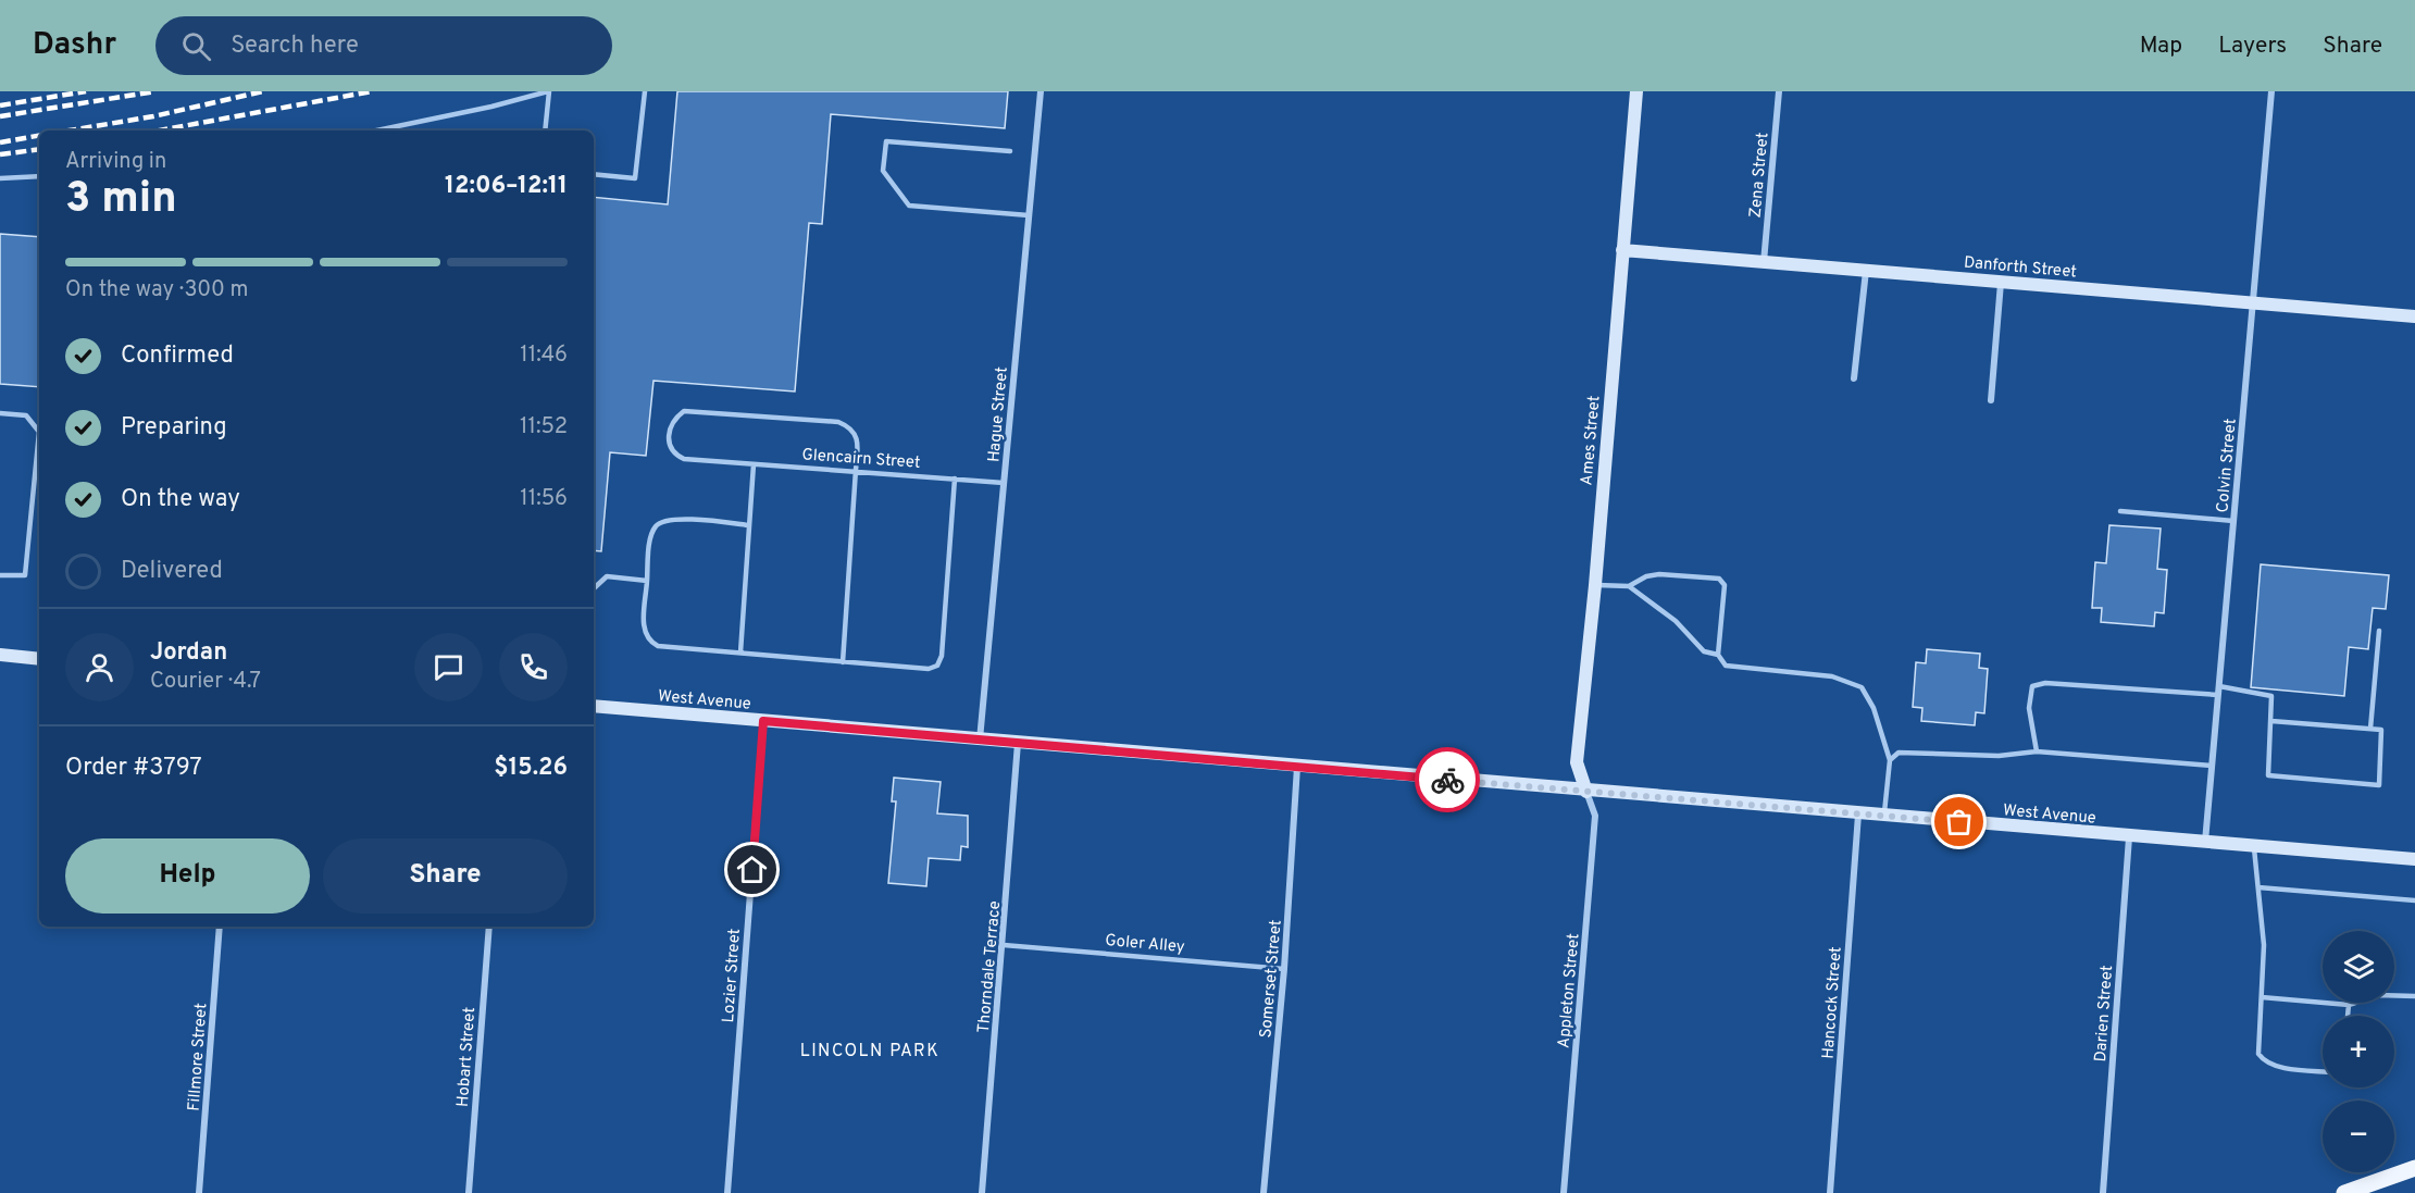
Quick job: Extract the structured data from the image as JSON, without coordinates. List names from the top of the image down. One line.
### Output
{"streets":{"main road":["Danforth Street","Ames Street","West Avenue"],"street":["Zena Street","Hague Street","Colvin Street","Thorndale Terrace","Lozier Street","Somerset Street","Appleton Street","Hancock Street","Darien Street","Fillmore Street","Hobart Street"],"lane":["Glencairn Street","Goler Alley"]},"crossings":[["Zena Street","Danforth Street"],["Danforth Street","Ames Street"],["Danforth Street","Colvin Street"],["Hague Street","Glencairn Street"],["Hague Street","West Avenue"],["Ames Street","West Avenue"],["Ames Street","Appleton Street"],["Colvin Street","West Avenue"],["West Avenue","Thorndale Terrace"],["West Avenue","Lozier Street"],["West Avenue","Somerset Street"],["West Avenue","Appleton Street"],["West Avenue","Hancock Street"],["West Avenue","Darien Street"],["Goler Alley","Thorndale Terrace"],["Goler Alley","Somerset Street"]],"districts":["LINCOLN PARK"],"page":{"header":"Dashr","search":"Search here","nav":["Map","Layers","Share"],"heading":["3 min","Arriving in","12:06–12:11"],"panel":["Jordan","Courier · 4.7","Order #3797","$15.26"],"bar":"On the way · 300 m","list":[["Confirmed","11:46"],["Preparing","11:52"],["On the way","11:56"],"Delivered"],"buttons":["Help","Share"],"map_buttons":["+","−"]}}
